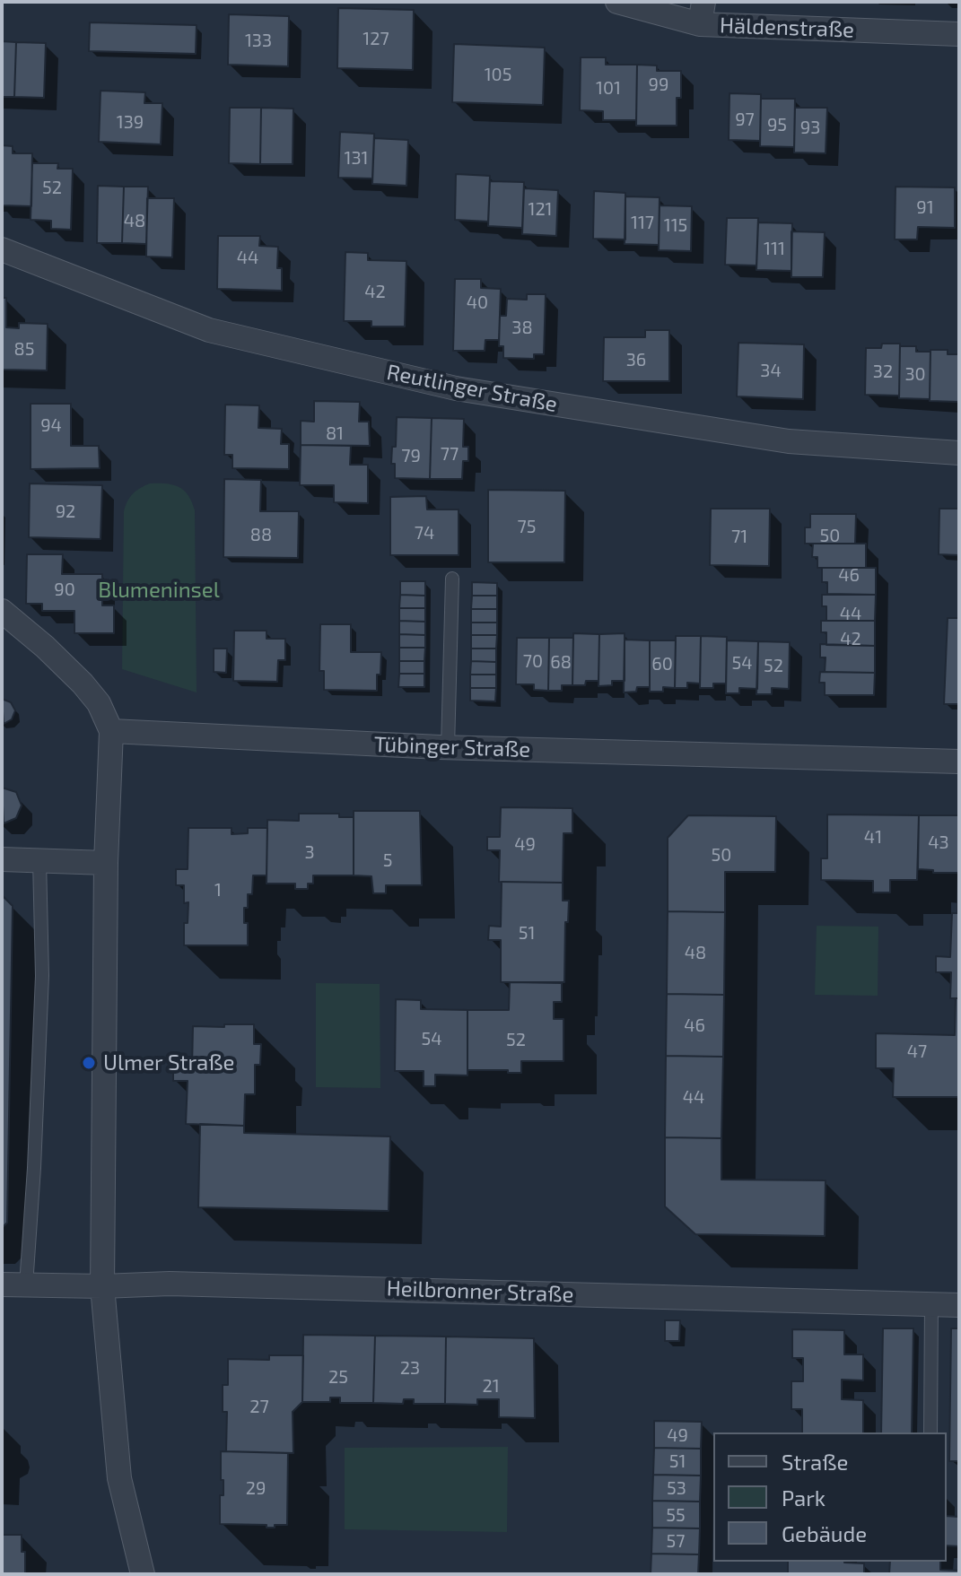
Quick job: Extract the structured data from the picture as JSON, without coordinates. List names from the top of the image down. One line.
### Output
{"streets":{"street":["Häldenstraße","Reutlinger Straße","Tübinger Straße","Heilbronner Straße"]},"parks":["Blumeninsel"],"places":["Ulmer Straße"],"house_numbers":["127","133","105","99","101","97","139","95","93","131","52","91","121","48","117","115","111","44","42","40","38","85","36","34","32","30","94","81","77","79","92","75","74","88","50","71","46","90","44","42","70","68","54","60","52","41","43","49","3","50","5","1","51","48","46","54","52","47","44","23","25","21","27","49","51","29","53","55","57"],"legend":["Straße","Park","Gebäude"]}
